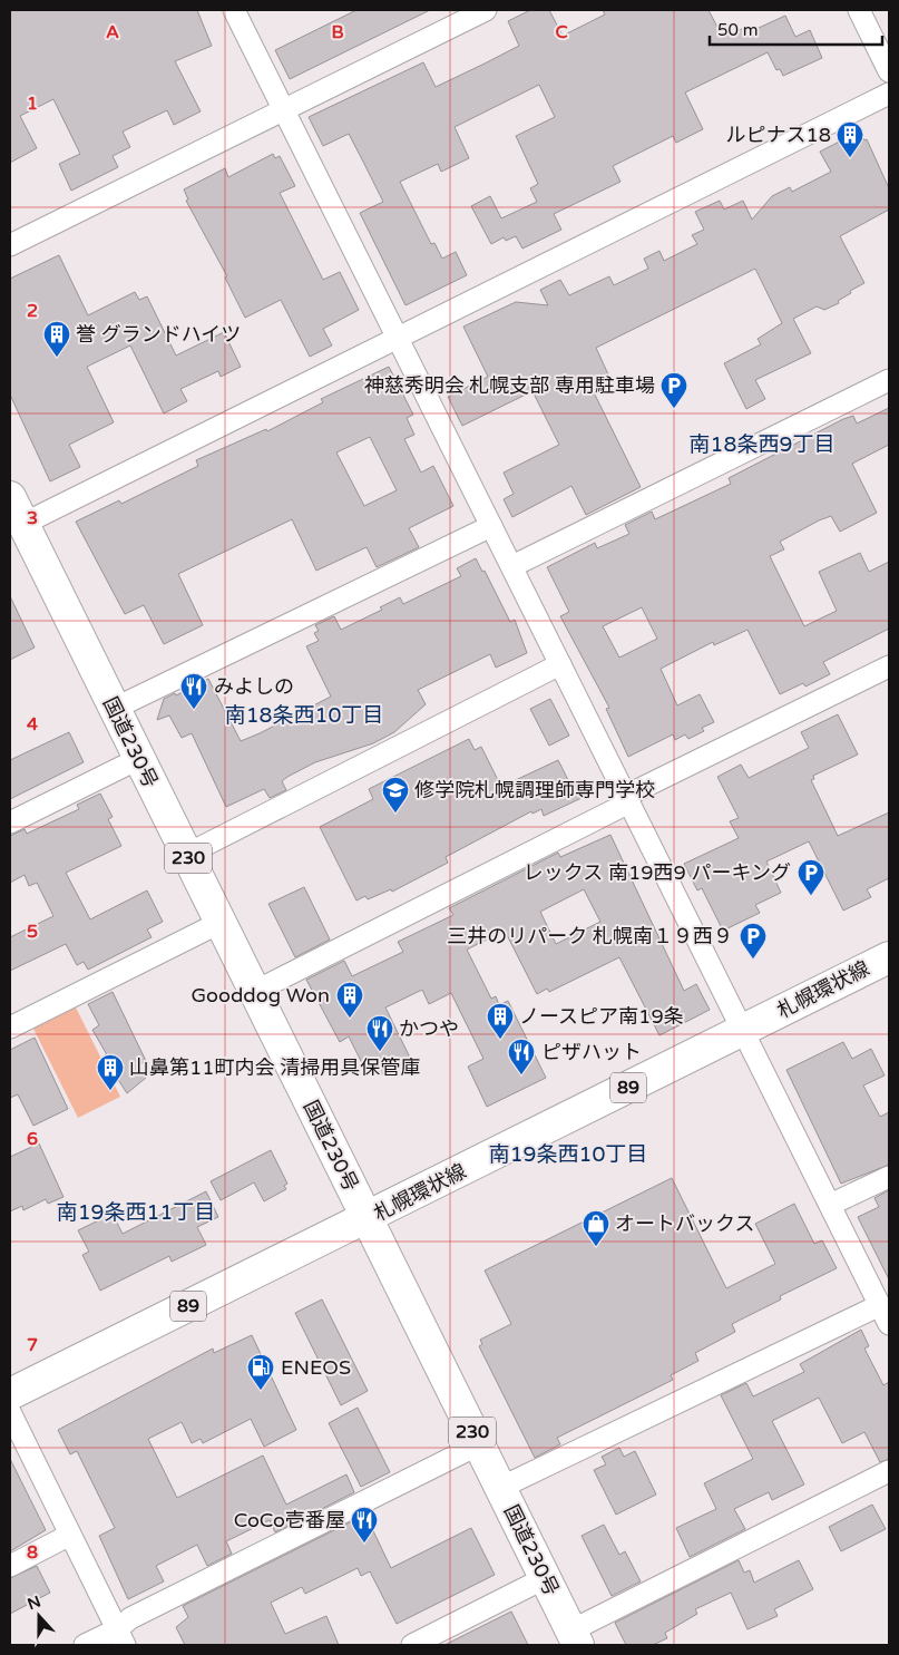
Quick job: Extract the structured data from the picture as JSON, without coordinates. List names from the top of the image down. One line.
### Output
{"streets":{"main road":["国道230号","230","札幌環状線","89"]},"crossings":[["国道230号","札幌環状線"]],"districts":["南18条西9丁目","南18条西10丁目","南19条西10丁目","南19条西11丁目"],"places":{"building":["ルピナス18","誉 グランドハイツ","Gooddog Won","ノースピア南19条","山鼻第11町内会 清掃用具保管庫"],"parking":["神慈秀明会 札幌支部 専用駐車場","レックス 南19西9 パーキング","三井のリパーク 札幌南１９西９"],"restaurant":["みよしの","かつや","ピザハット","CoCo壱番屋"],"school or university":["修学院札幌調理師専門学校"],"shop":["オートバックス"],"fuel station":["ENEOS"]},"scale_bar":"50 m","north":"top","grid":{"columns":["A","B","C"],"rows":["1","2","3","4","5","6","7","8"]}}
